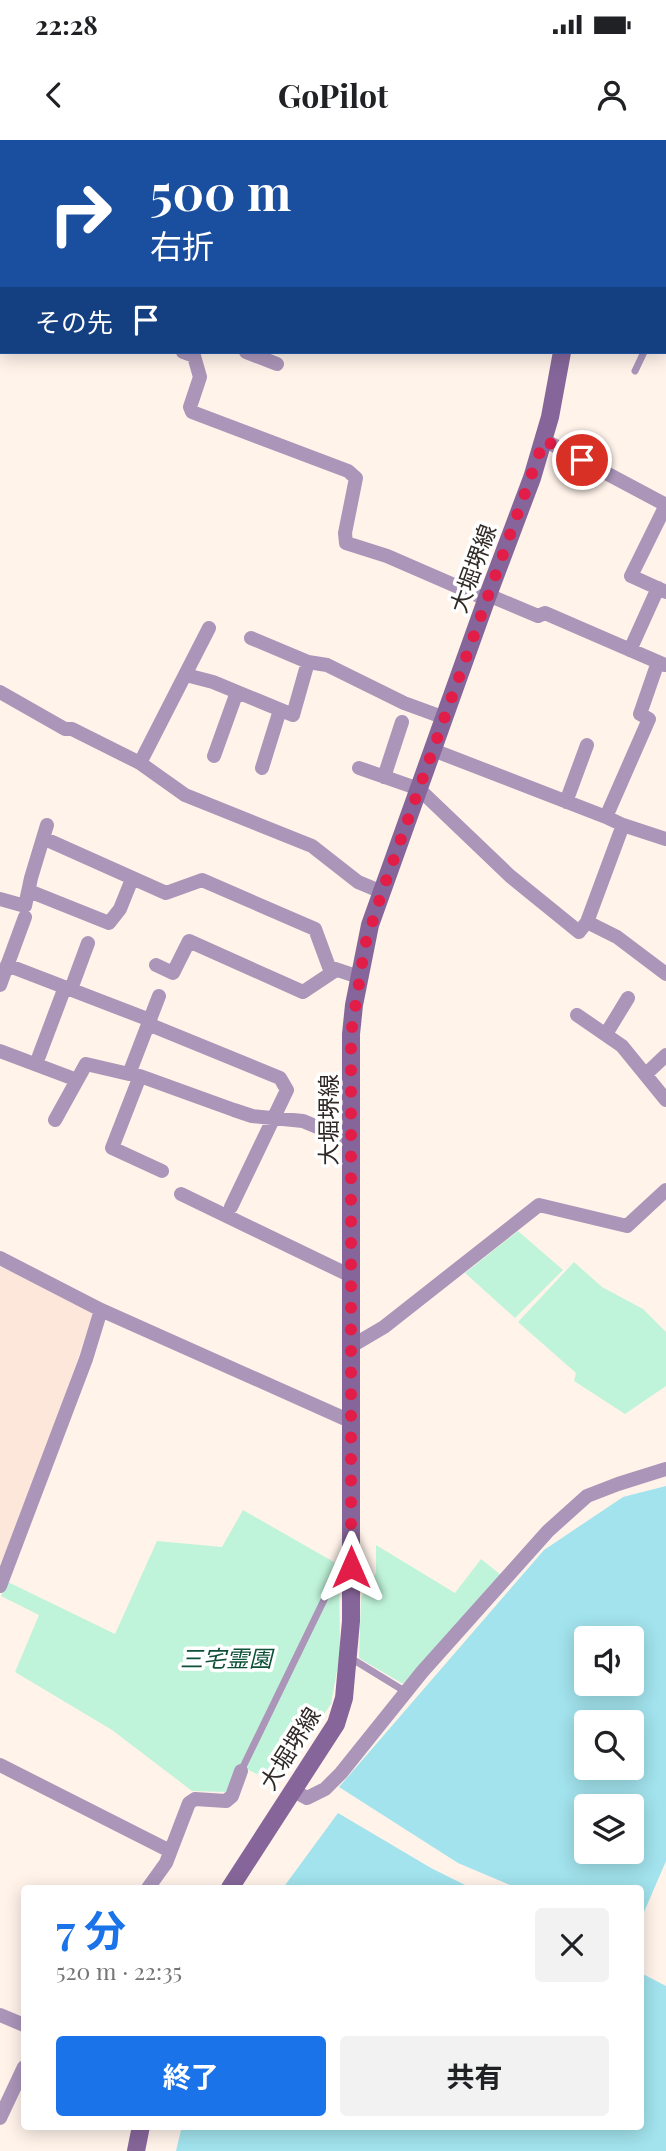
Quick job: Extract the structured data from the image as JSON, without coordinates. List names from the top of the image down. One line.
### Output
{"streets":{"main road":["大堀堺線"]},"parks":["三宅霊園"],"page":{"status":"22:28","header":"GoPilot","turn":["500 m","右折"],"then":"その先","heading":["7 分","520 m · 22:35"],"buttons":["終了","共有"]}}
